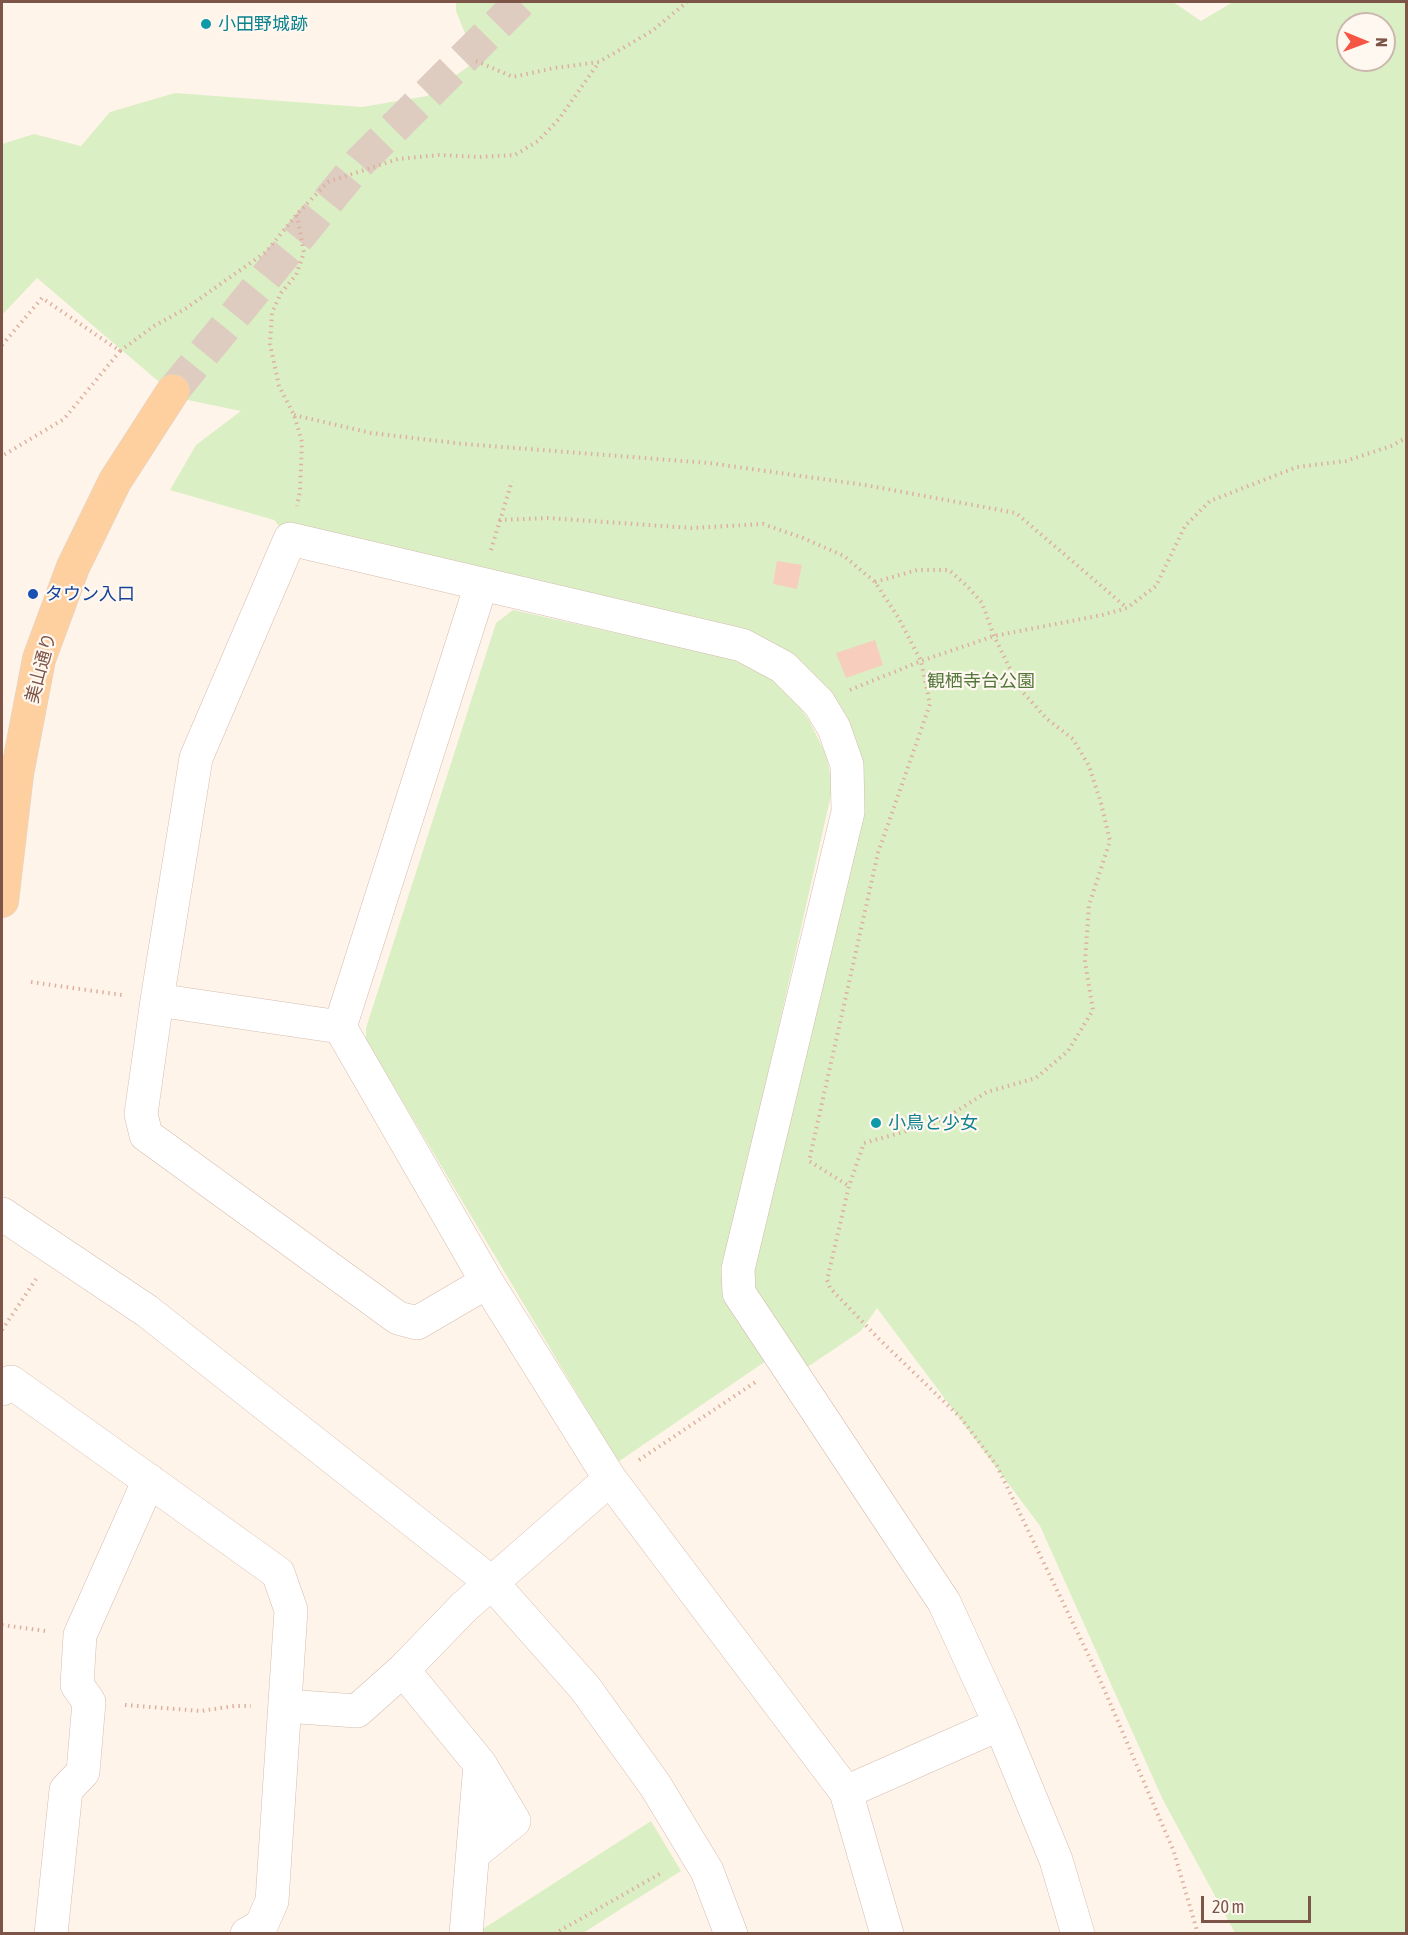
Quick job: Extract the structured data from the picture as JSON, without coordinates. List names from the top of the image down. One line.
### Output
{"streets":{"main road":["美山通り"]},"parks":["観栖寺台公園"],"places":["小田野城跡","タウン入口","小鳥と少女"],"scale_bar":"20 m","north":"right"}
